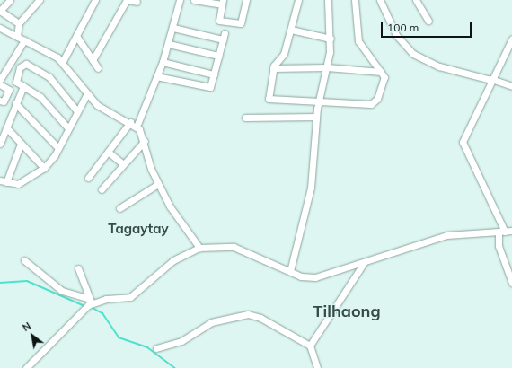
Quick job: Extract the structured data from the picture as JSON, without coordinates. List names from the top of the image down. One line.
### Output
{"districts":["Tagaytay","Tilhaong"],"scale_bar":"100 m","north":"top left"}
